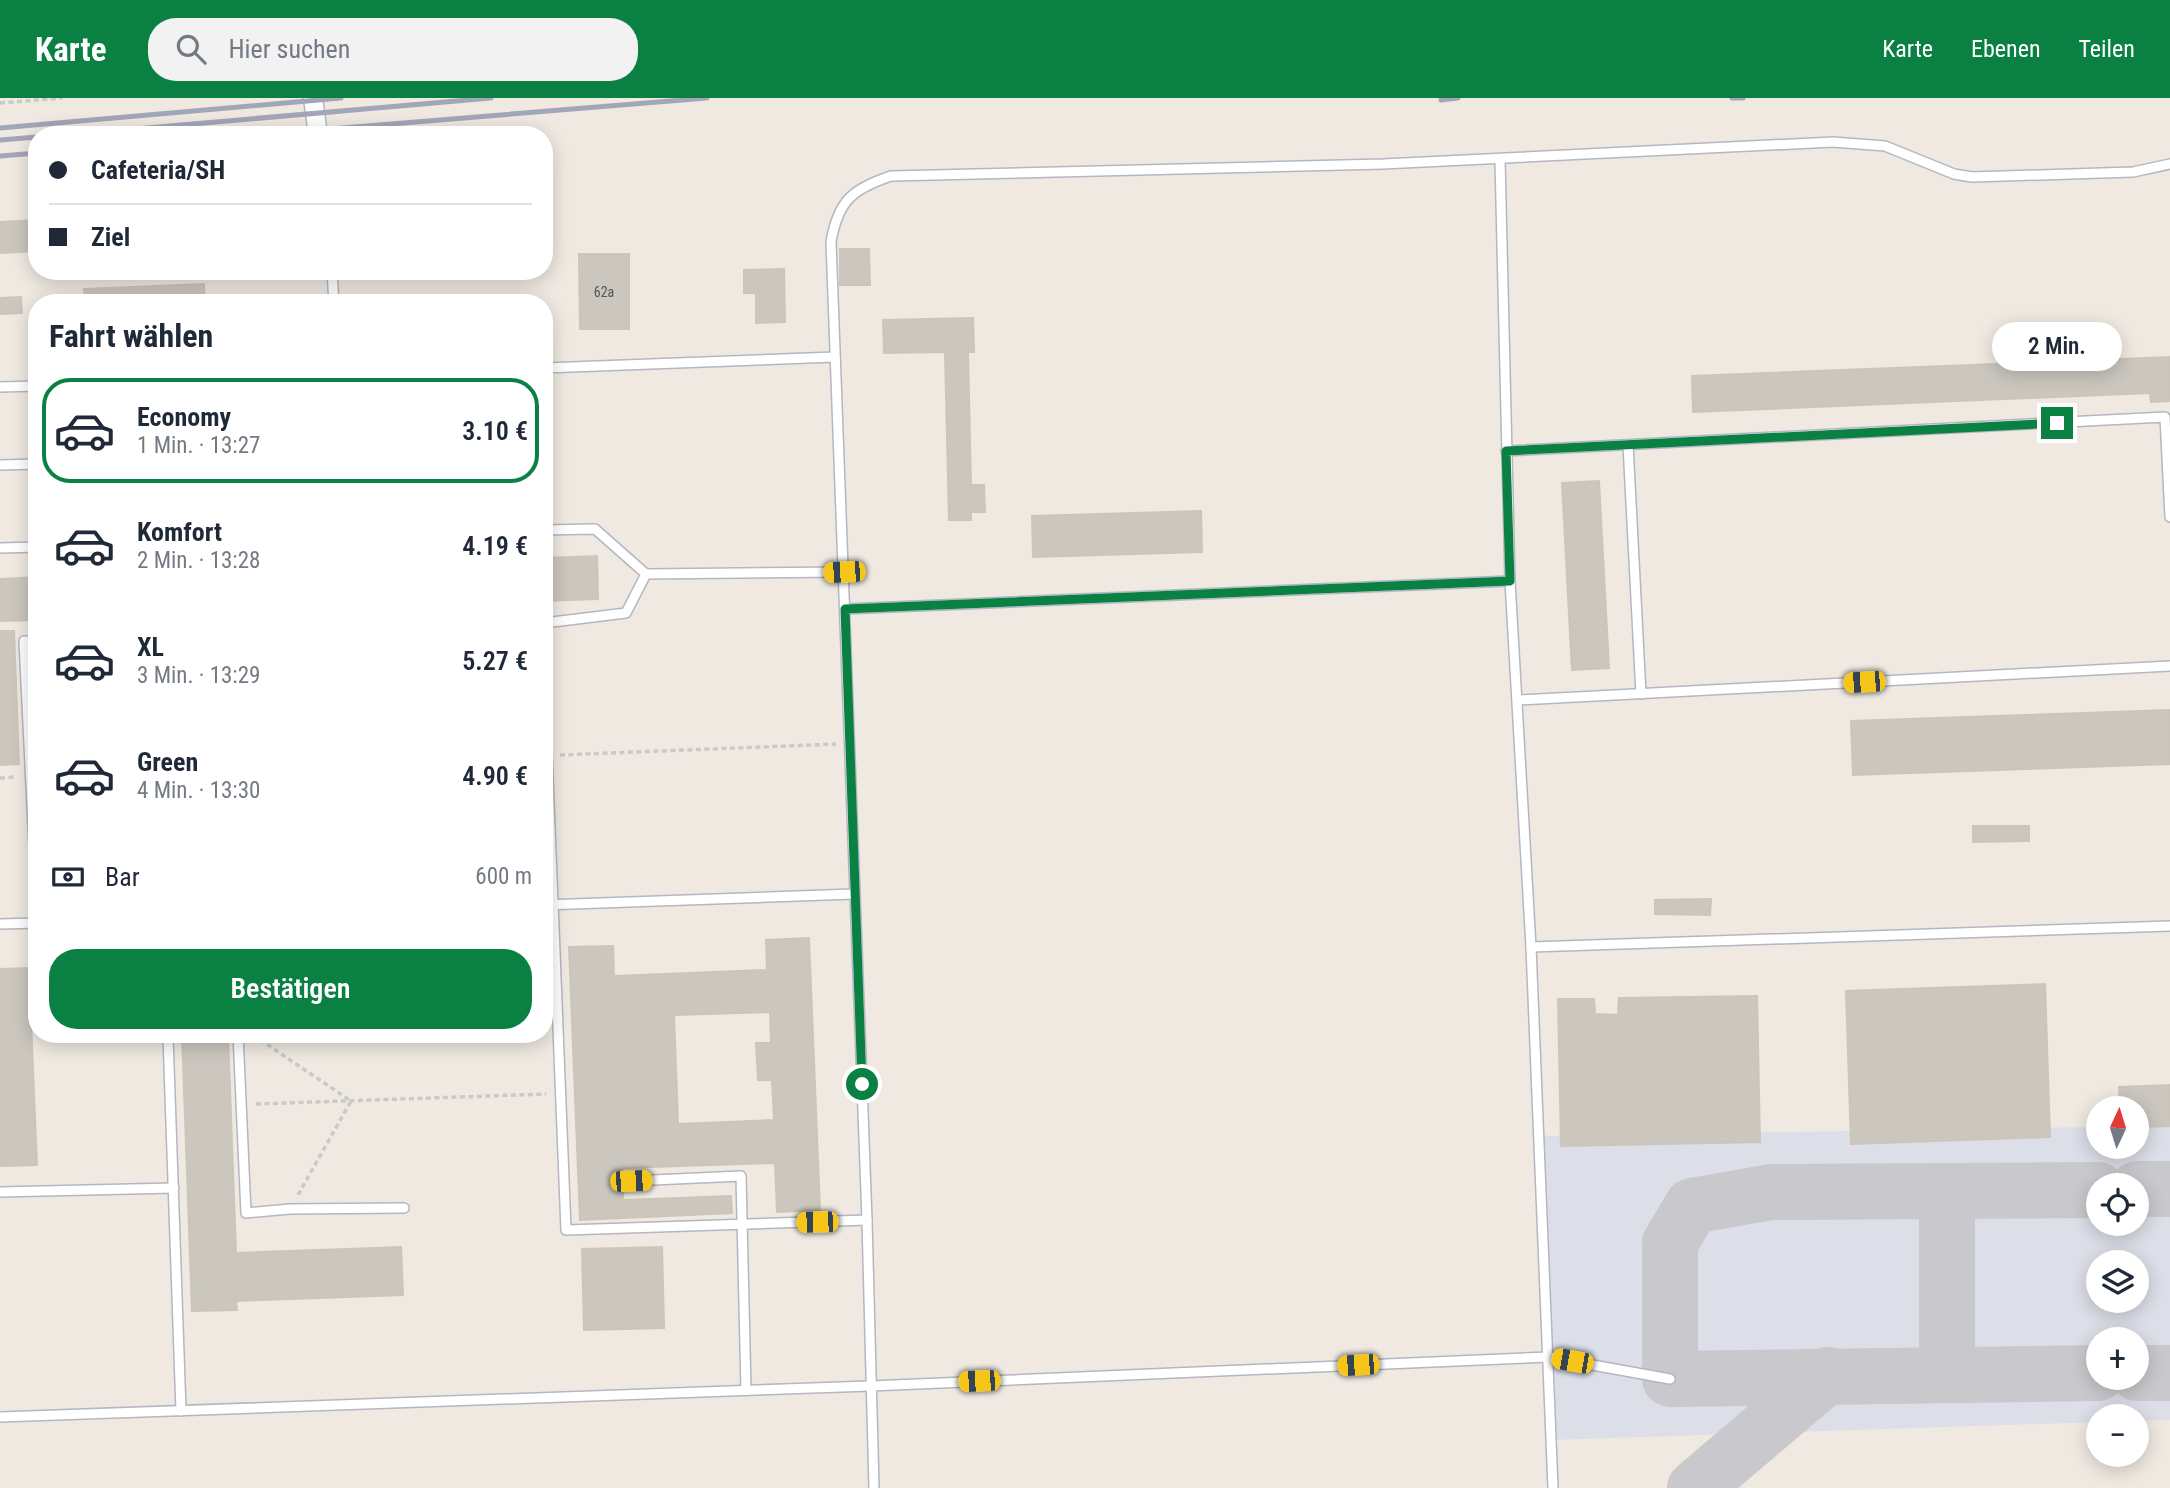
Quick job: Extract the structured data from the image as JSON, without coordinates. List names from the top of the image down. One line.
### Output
{"house_numbers":["62a"],"north":"top","page":{"header":"Karte","search":"Hier suchen","nav":["Karte","Ebenen","Teilen"],"banner":["Cafeteria/SH","Ziel"],"heading":"Fahrt wählen","bubble":"2 Min.","list":[{"name":"Economy","note":"1 Min. · 13:27","value":"3.10 €"},{"name":"Komfort","note":"2 Min. · 13:28","value":"4.19 €"},{"name":"XL","note":"3 Min. · 13:29","value":"5.27 €"},{"name":"Green","note":"4 Min. · 13:30","value":"4.90 €"}],"pay":["Bar","600 m"],"buttons":"Bestätigen","map_buttons":["+","−"]}}
